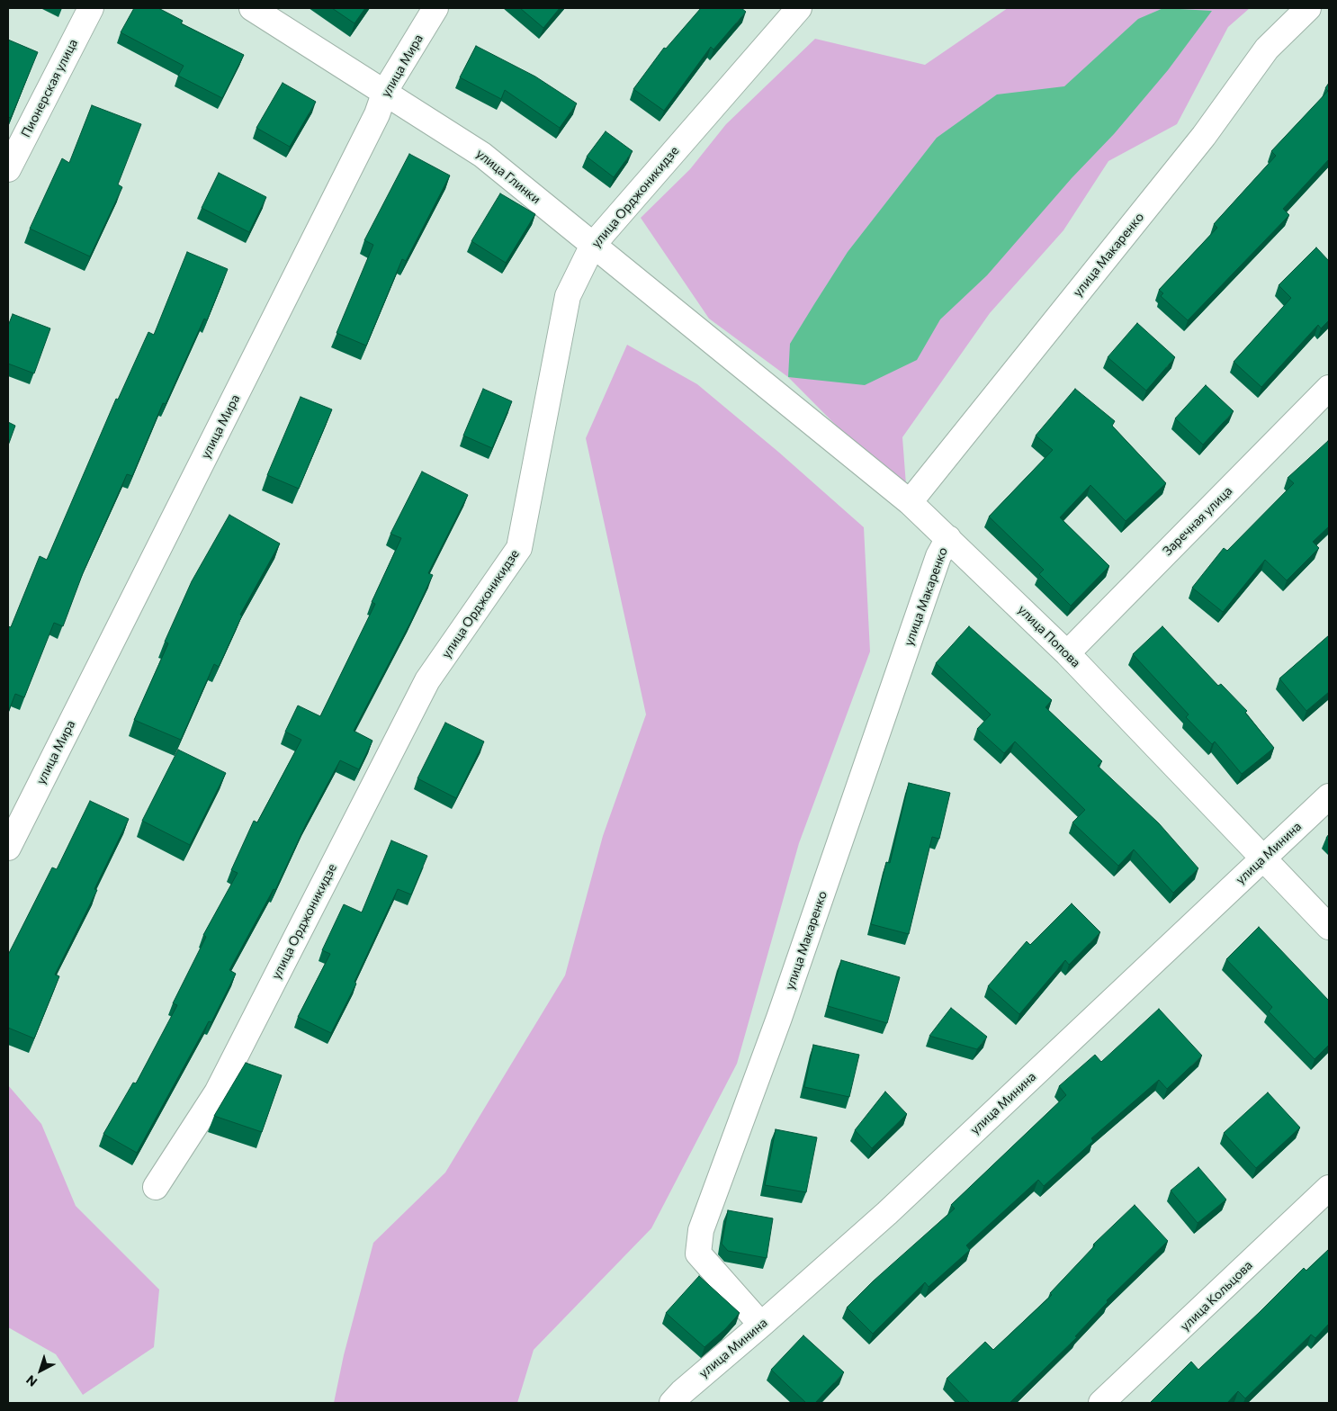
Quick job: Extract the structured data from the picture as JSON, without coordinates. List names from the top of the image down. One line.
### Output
{"streets":{"street":["улица Мира","Пионерская улица","улица Глинки","улица Орджоникидзе","улица Макаренко","Заречная улица","улица Попова","улица Минина","улица Кольцова"]},"crossings":[["улица Мира","улица Глинки"],["улица Глинки","улица Орджоникидзе"],["улица Глинки","улица Попова"],["улица Макаренко","улица Попова"],["улица Макаренко","улица Минина"],["Заречная улица","улица Попова"],["улица Попова","улица Минина"]],"north":"bottom left"}
